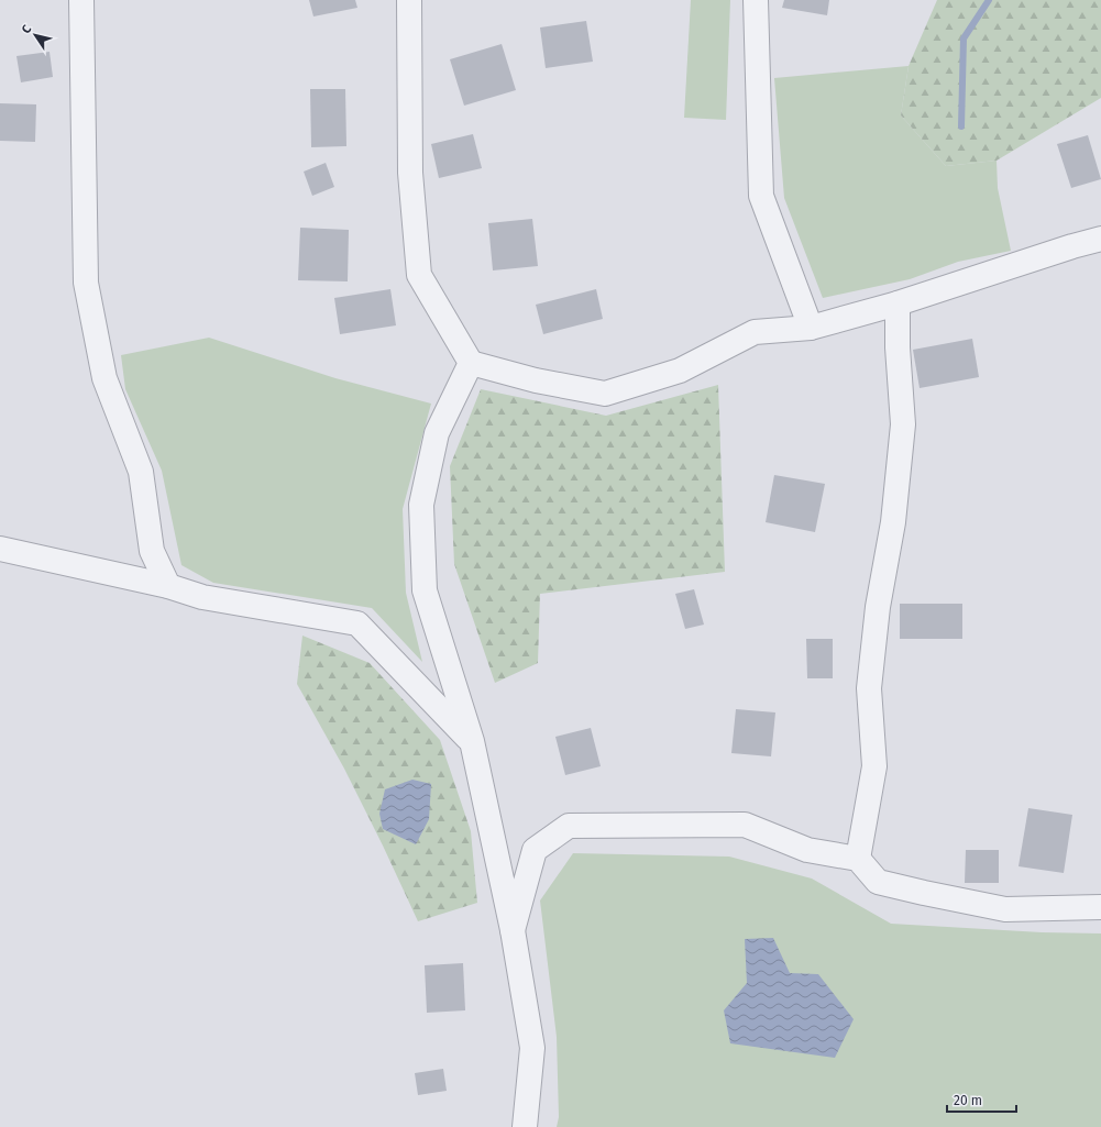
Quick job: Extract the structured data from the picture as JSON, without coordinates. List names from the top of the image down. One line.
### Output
{"scale_bar":"20 m","north":"top left"}
